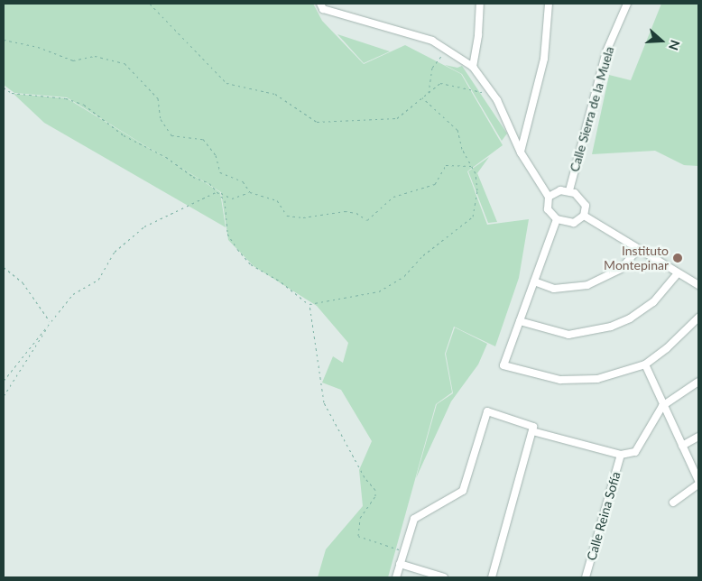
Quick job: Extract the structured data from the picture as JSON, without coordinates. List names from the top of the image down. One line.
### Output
{"streets":{"street":["Calle Sierra de la Muela","Calle Reina Sofía"]},"places":["Instituto Montepinar"],"north":"right"}
